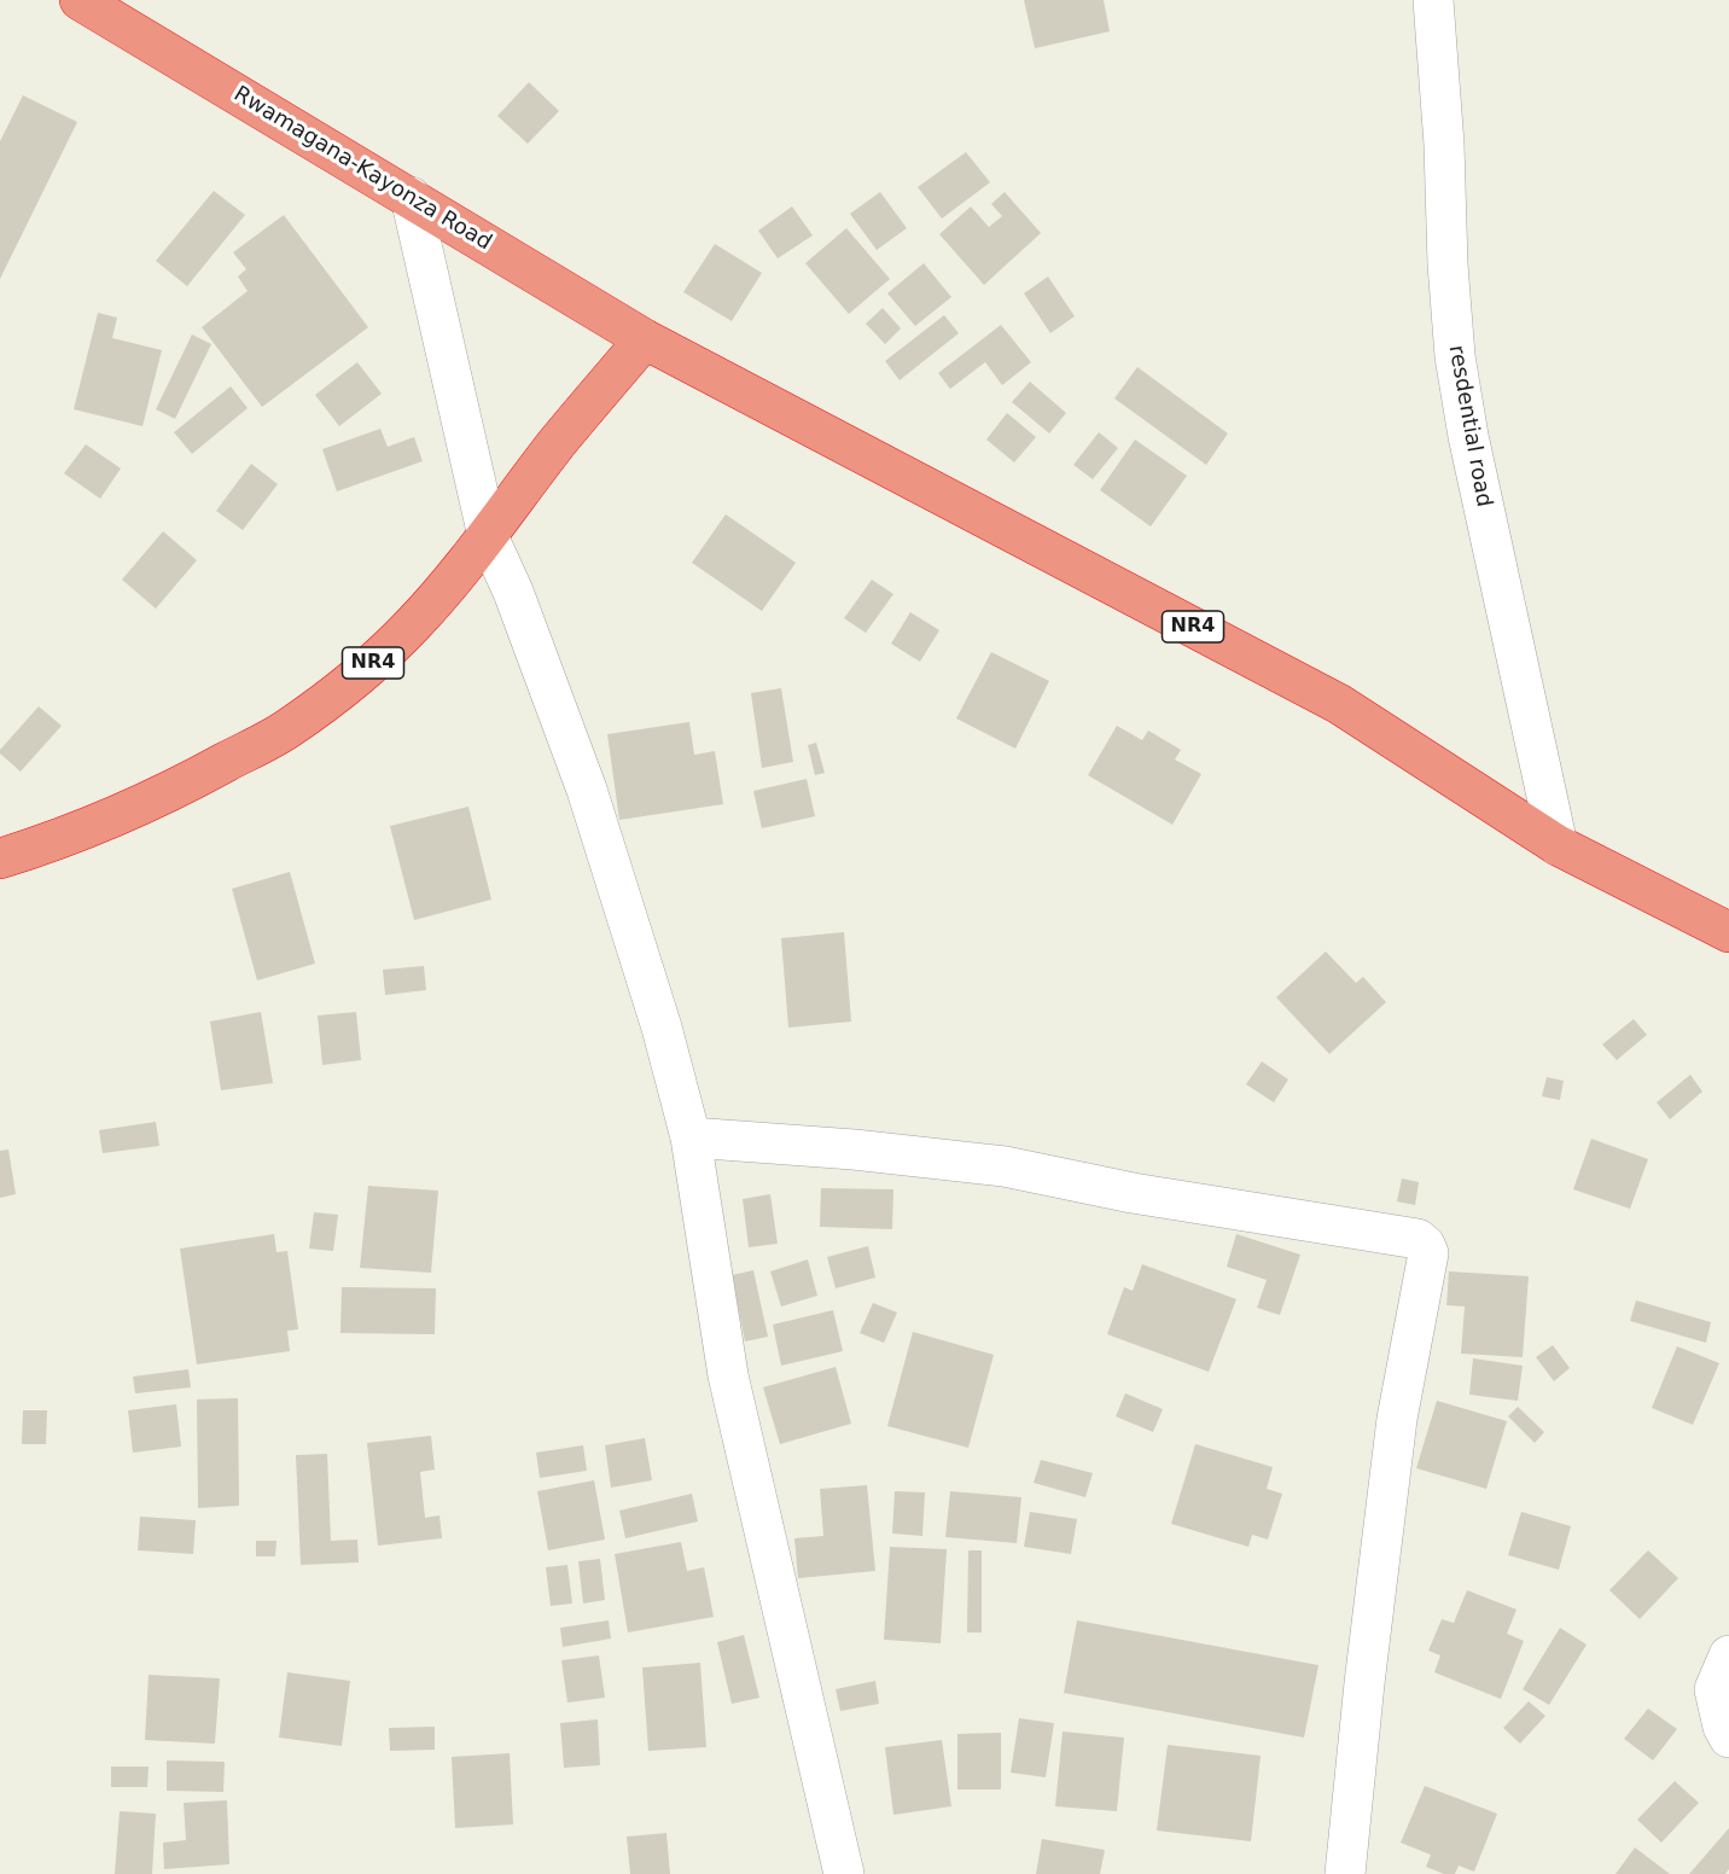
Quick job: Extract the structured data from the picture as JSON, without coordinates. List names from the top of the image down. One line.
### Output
{"streets":{"highway":["Rwamagana-Kayonza Road","NR4"],"street":["resdential road"]},"crossings":[["Rwamagana-Kayonza Road","NR4"],["resdential road","NR4"]]}
